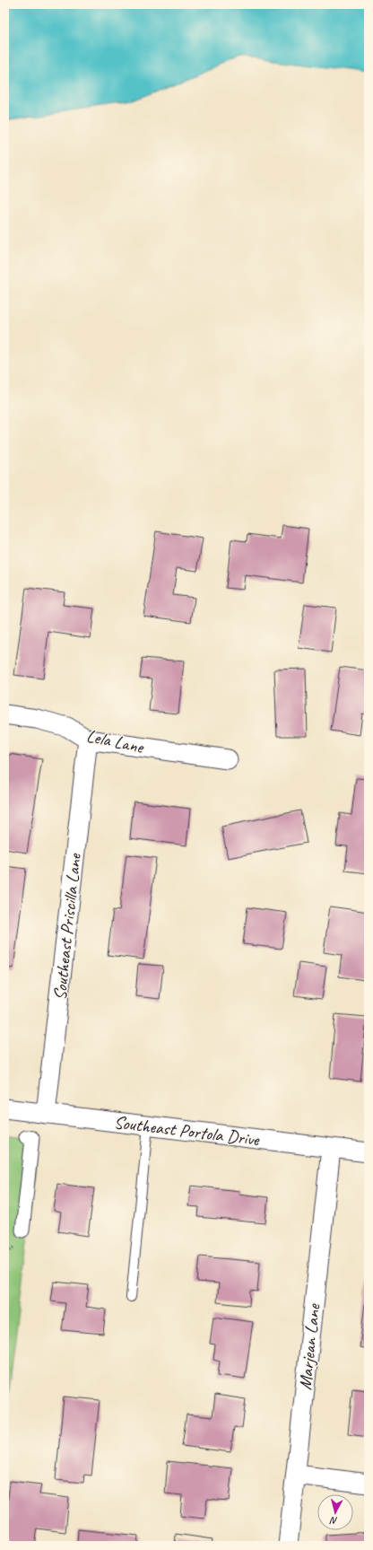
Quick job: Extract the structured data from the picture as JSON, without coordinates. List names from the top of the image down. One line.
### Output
{"streets":{"street":["Lela Lane","Southeast Priscilla Lane","Southeast Portola Drive","Marjean Lane"]},"crossings":[["Lela Lane","Southeast Priscilla Lane"],["Southeast Priscilla Lane","Southeast Portola Drive"],["Southeast Portola Drive","Marjean Lane"]],"north":"bottom"}
